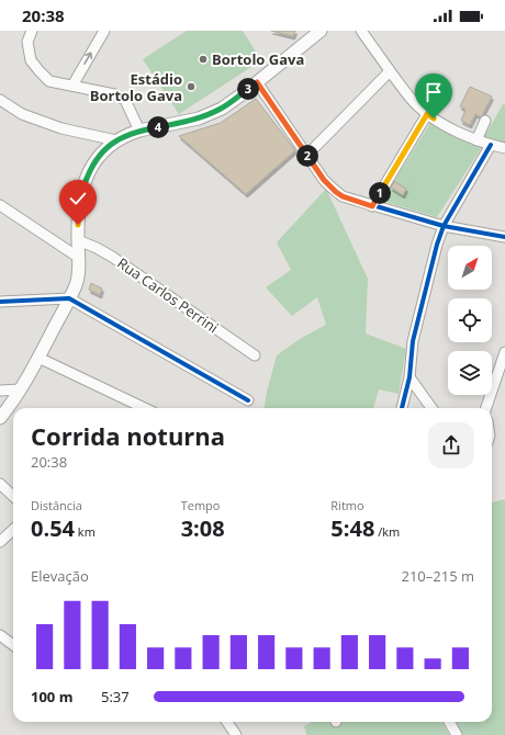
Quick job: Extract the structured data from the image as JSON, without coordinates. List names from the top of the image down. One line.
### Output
{"streets":{"street":["Rua Carlos Perrini"]},"places":["Bortolo Gava","Estádio Bortolo Gava"],"north":"top right","page":{"status":"20:38","pins":["3","4","2","1"],"heading":["Corrida noturna","20:38"],"stats":[["Distância","0.54 km"],["Tempo","3:08"],["Ritmo","5:48 /km"]],"chart":["Elevação","210–215 m"],"list":[{"name":"100 m","note":"5:37"}]}}
